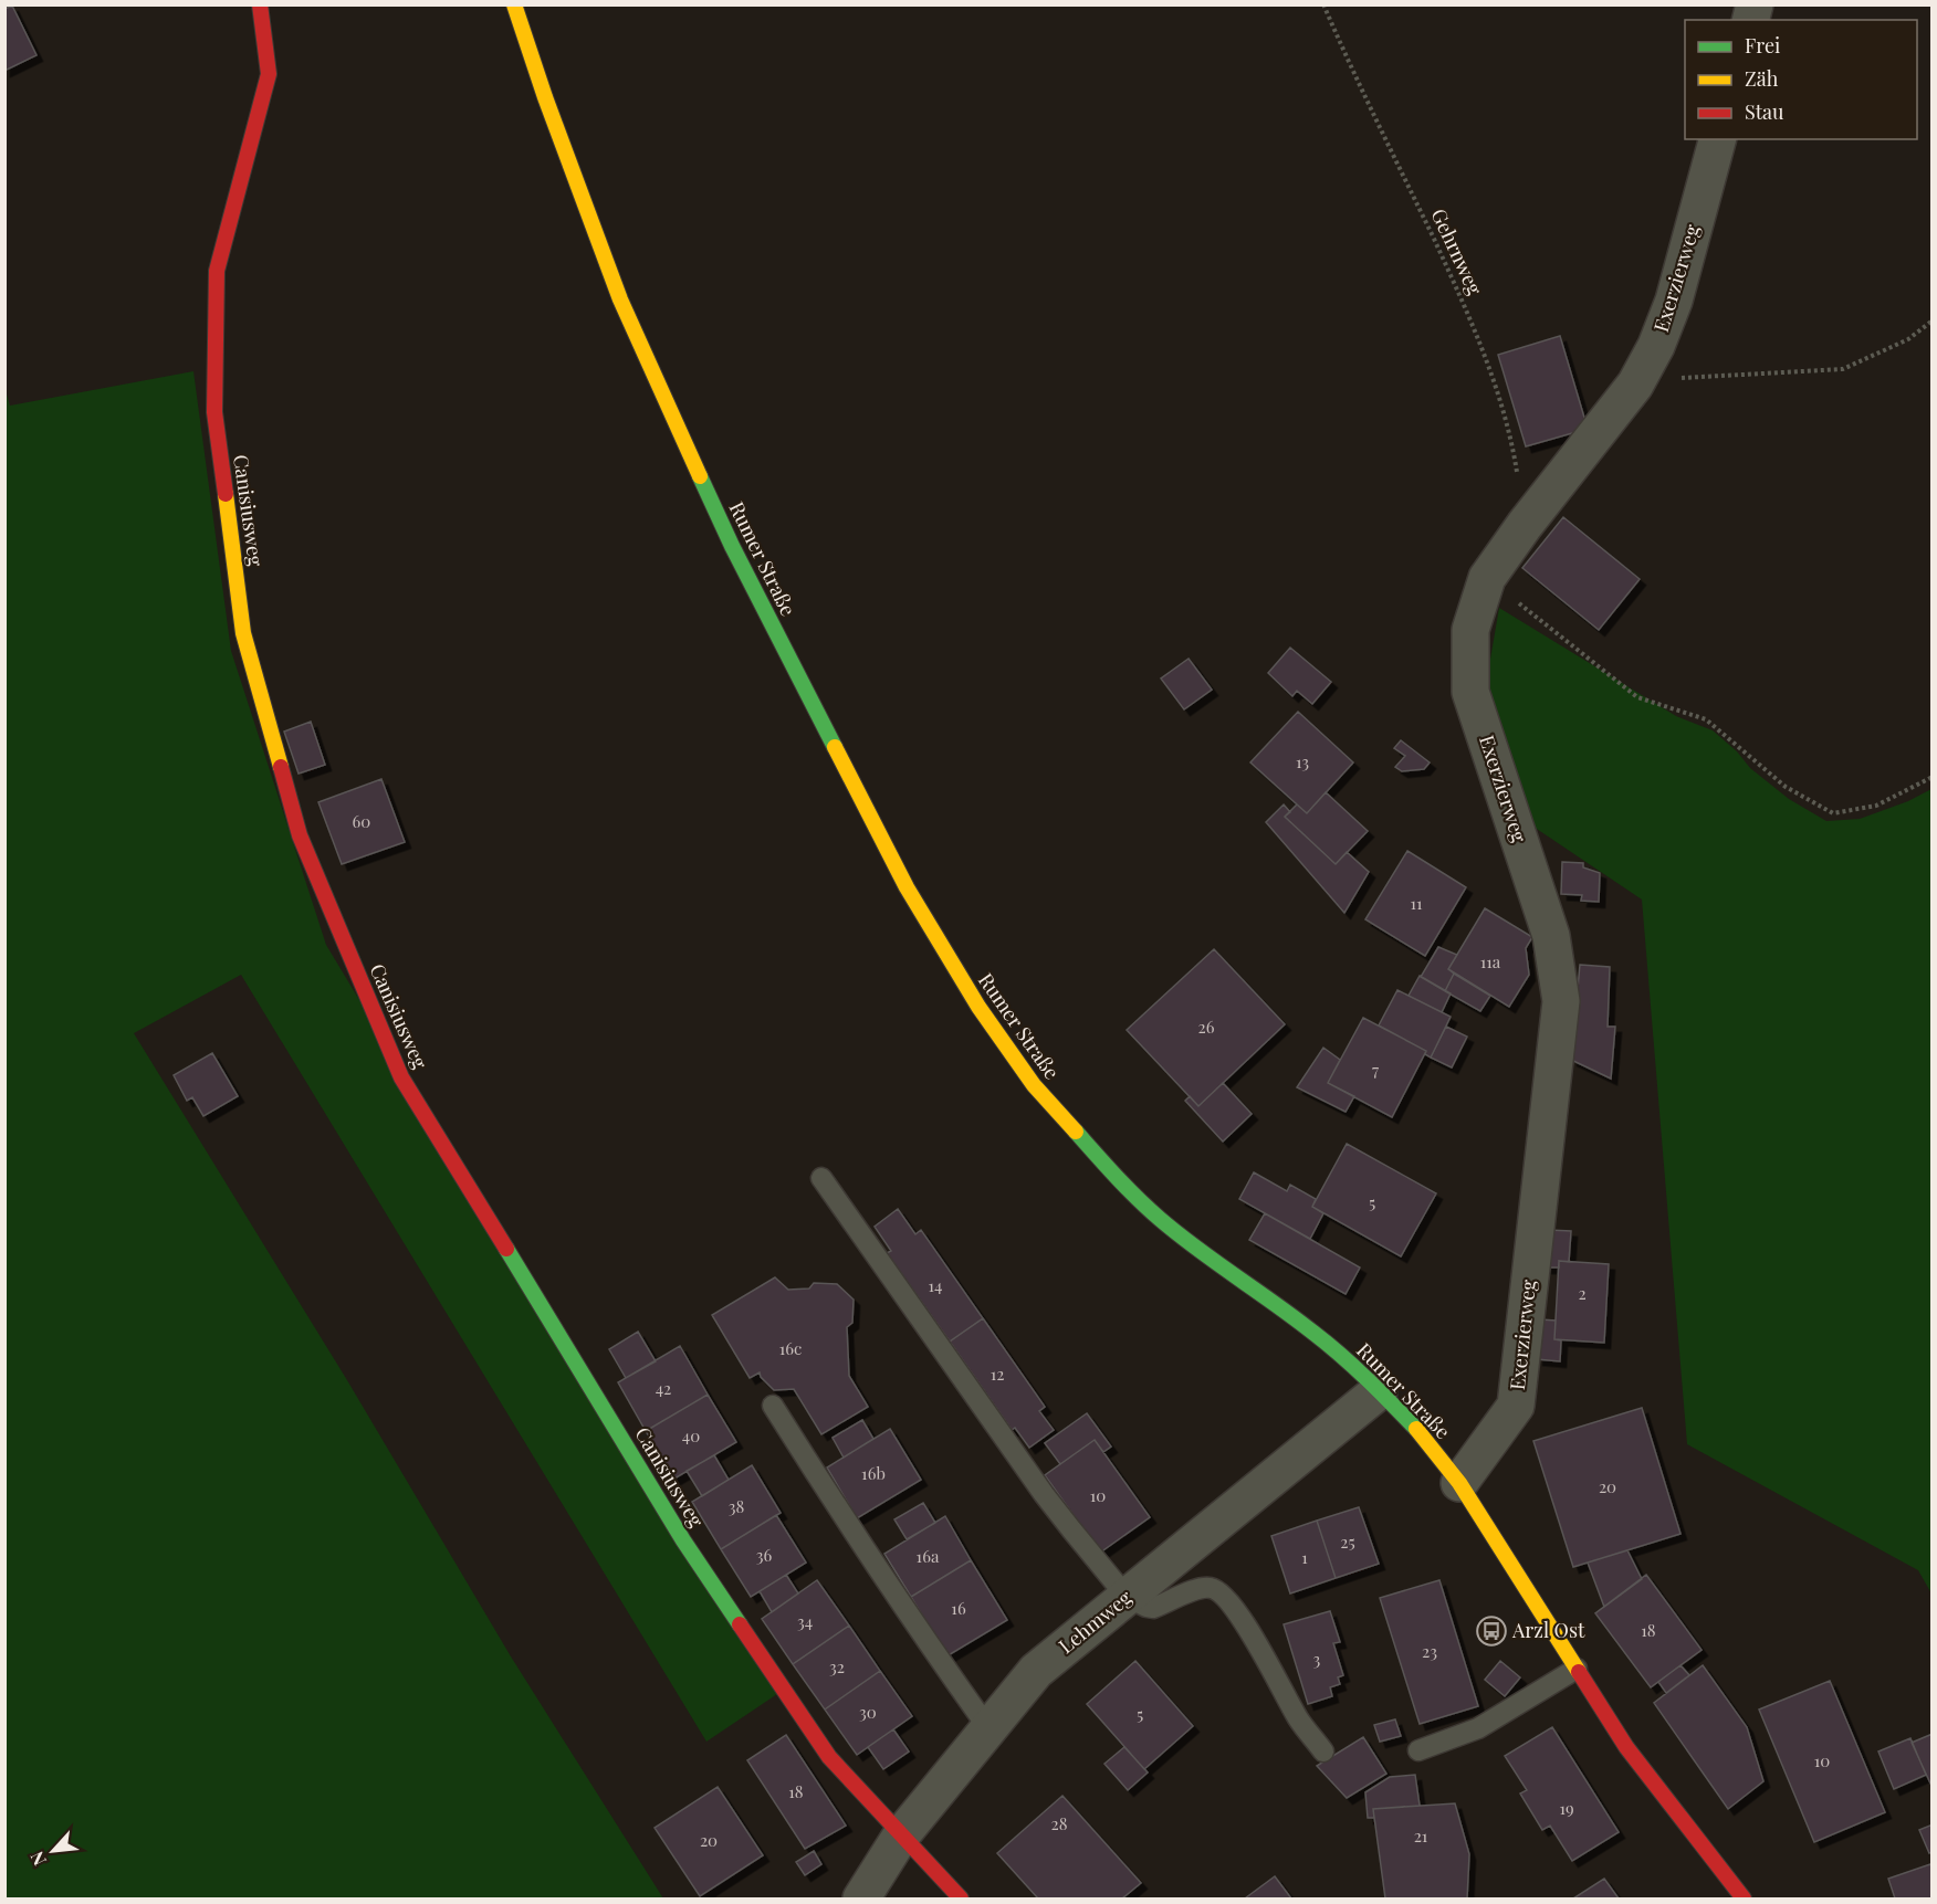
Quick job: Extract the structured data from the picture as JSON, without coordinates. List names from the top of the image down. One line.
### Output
{"streets":{"main road":["Canisiusweg","Rumer Straße"],"street":["Exerzierweg","Lehmweg"],"path":["Gehrnweg"]},"crossings":[["Gehrnweg","Exerzierweg"],["Exerzierweg","Rumer Straße"],["Canisiusweg","Lehmweg"],["Rumer Straße","Lehmweg"]],"places":{"bus stop":["Arzl Ost"]},"house_numbers":["13","60","11","11a","26","7","5","14","2","16c","12","42","40","16b","20","10","38","25","36","16a","1","16","34","18","23","3","32","30","5","10","18","19","28","21","20"],"legend":["Frei","Zäh","Stau"],"north":"bottom left"}
